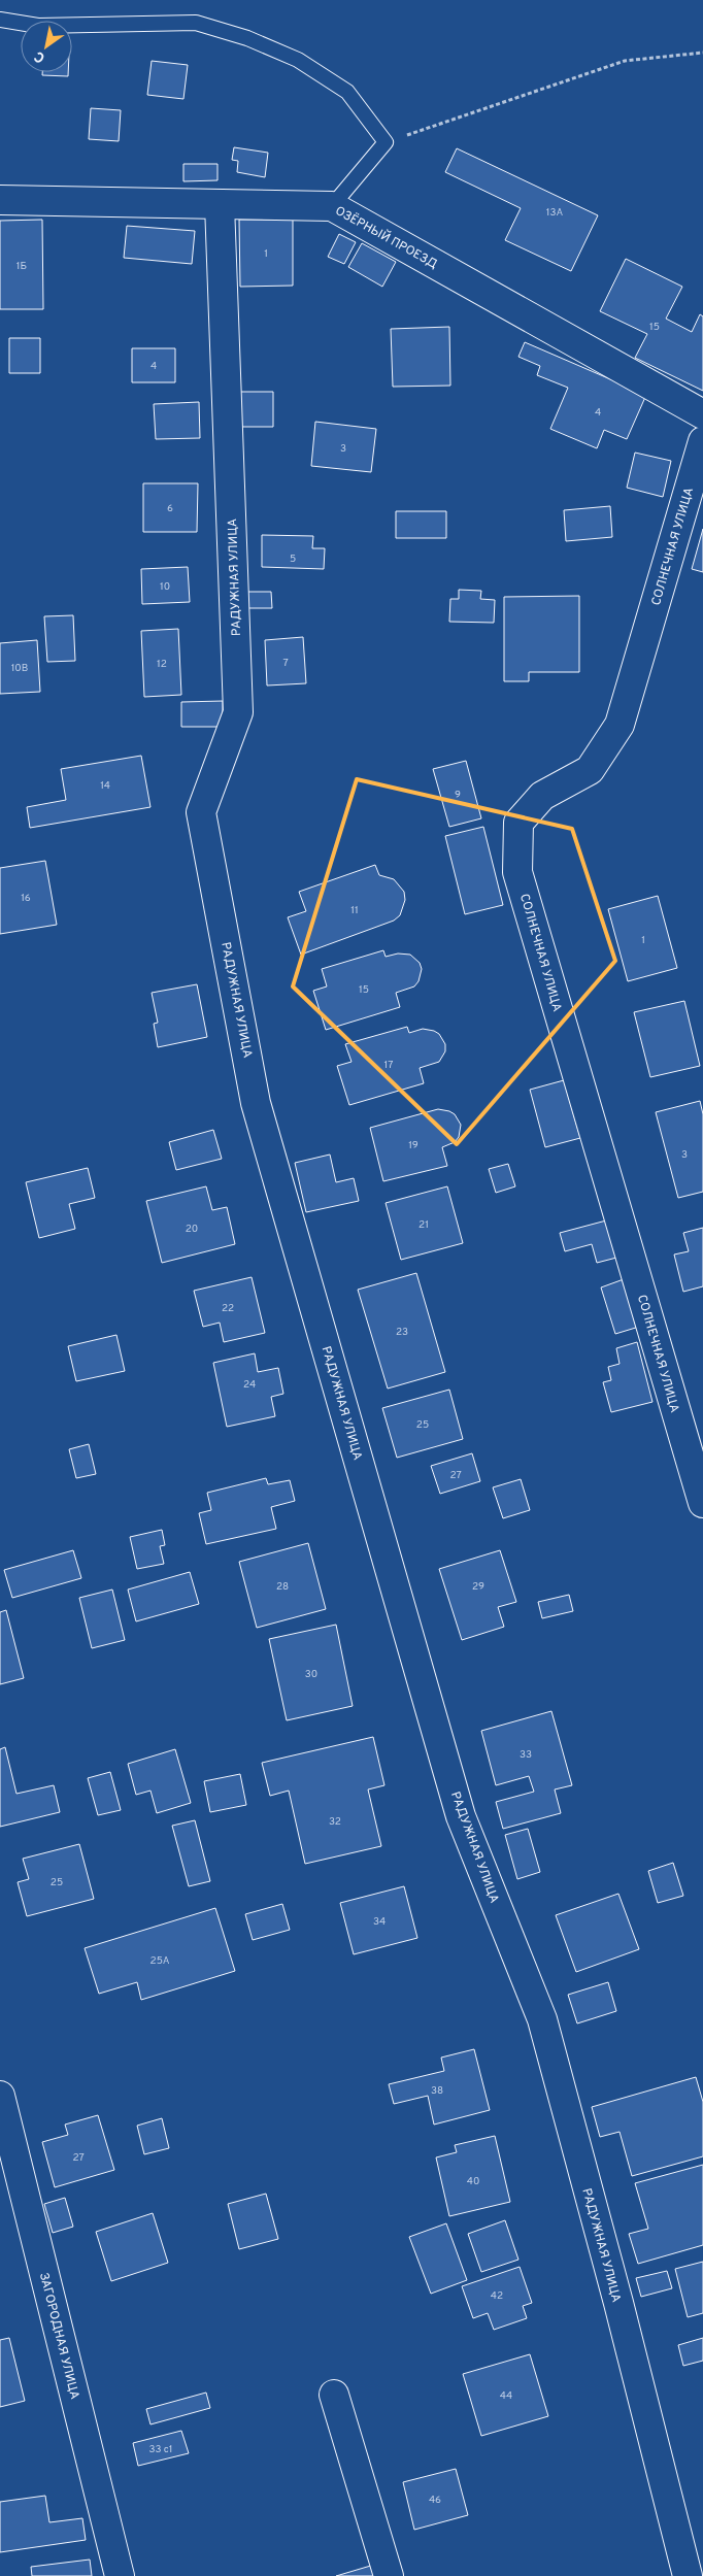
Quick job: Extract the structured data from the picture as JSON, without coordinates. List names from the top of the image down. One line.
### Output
{"streets":{"street":["ОЗЁРНЫЙ ПРОЕЗД","СОЛНЕЧНАЯ УЛИЦА","РАДУЖНАЯ УЛИЦА","ЗАГОРОДНАЯ УЛИЦА"]},"crossings":[["ОЗЁРНЫЙ ПРОЕЗД","РАДУЖНАЯ УЛИЦА"]],"house_numbers":["13А","1","1Б","15","4","4","3","6","5","10","7","12","10В","14","9","16","11","1","15","17","19","3","21","20","22","23","24","25","27","28","29","30","33","32","25","34","25А","38","27","40","42","44","33 с1","46"],"north":"bottom left"}
